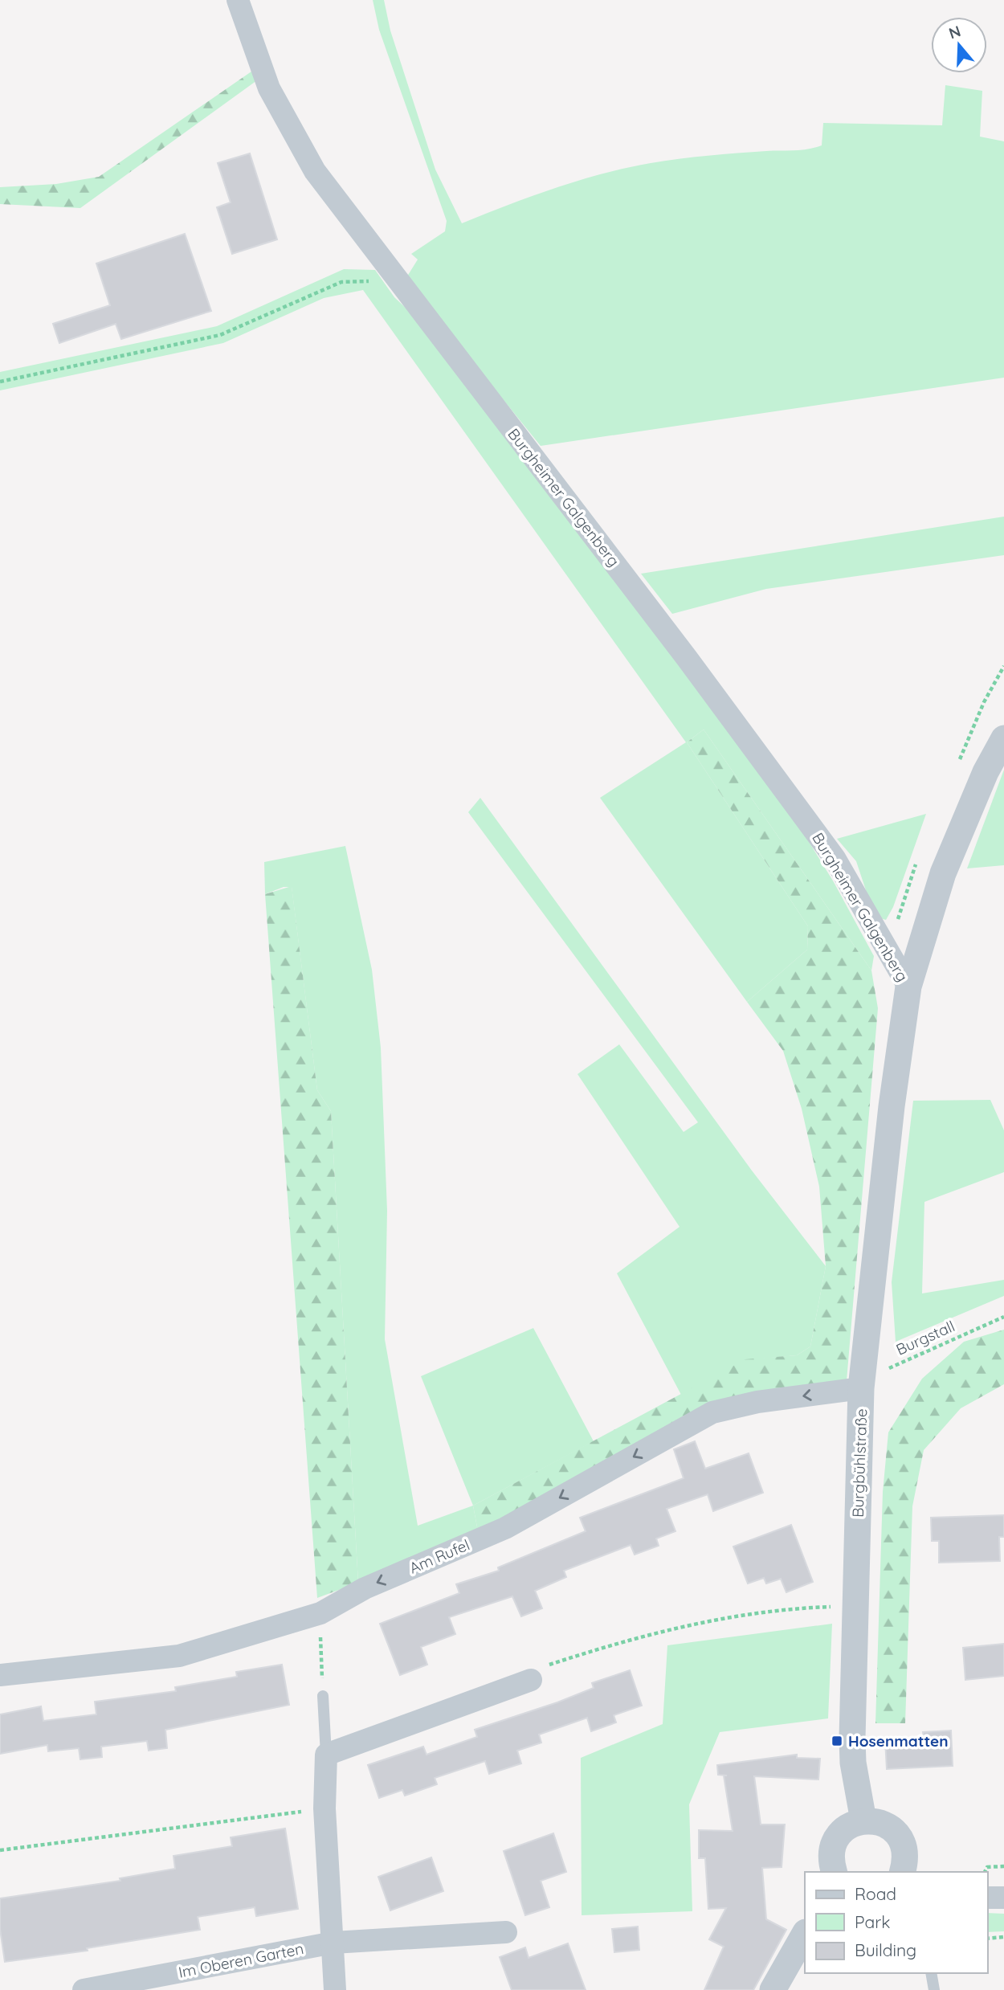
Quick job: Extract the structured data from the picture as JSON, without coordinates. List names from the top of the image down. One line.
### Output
{"streets":{"street":["Burgheimer Galgenberg","Burgbühlstraße","Am Rufel","Im Oberen Garten"],"path":["Burgstall"]},"crossings":[["Burgheimer Galgenberg","Burgbühlstraße"],["Burgstall","Burgbühlstraße"],["Burgstall","Am Rufel"],["Burgbühlstraße","Am Rufel"]],"one_way":["Am Rufel"],"places":{"transit":["Hosenmatten"]},"legend":["Road","Park","Building"],"north":"top"}
